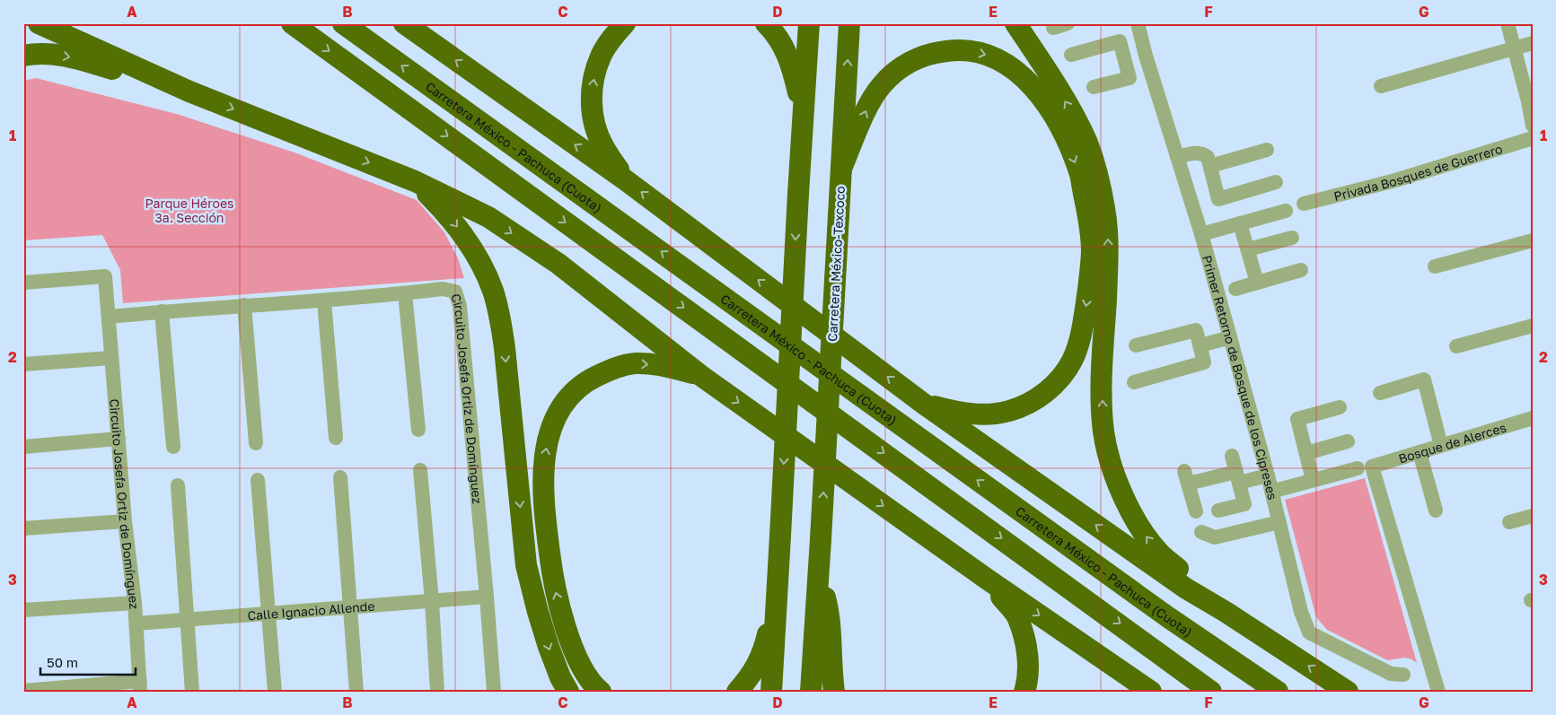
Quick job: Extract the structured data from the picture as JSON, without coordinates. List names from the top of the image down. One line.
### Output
{"streets":{"highway":["Carretera México - Pachuca (Cuota)","Carretera México-Texcoco"],"street":["Privada Bosques de Guerrero","Primer Retorno de Bosque de los Cipreses","Circuito Josefa Ortiz de Domínguez","Bosque de Alerces","Calle Ignacio Allende"]},"crossings":[["Primer Retorno de Bosque de los Cipreses","Bosque de Alerces"],["Circuito Josefa Ortiz de Domínguez","Calle Ignacio Allende"]],"parks":["Parque Héroes 3a. Sección"],"scale_bar":"50 m","grid":{"columns":["A","B","C","D","E","F","G"],"rows":["1","2","3"]}}
